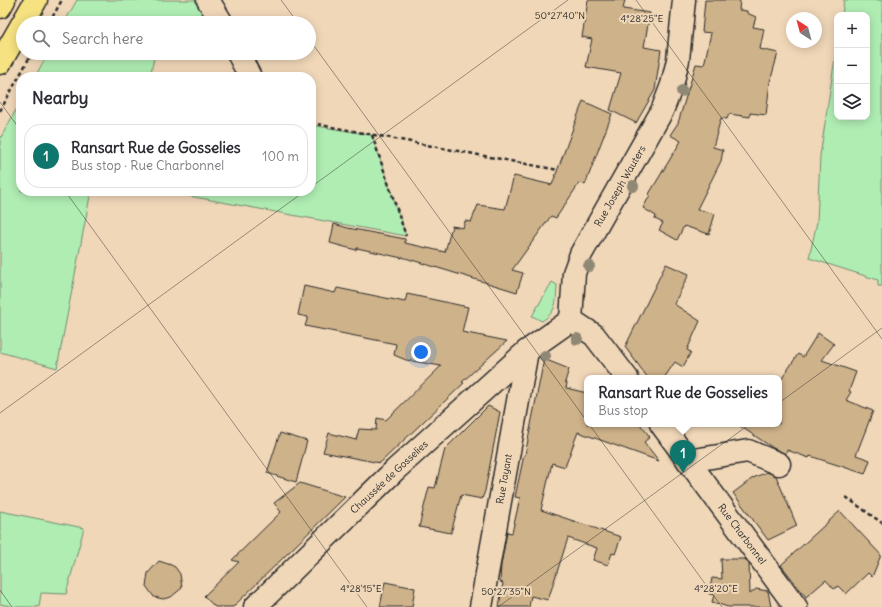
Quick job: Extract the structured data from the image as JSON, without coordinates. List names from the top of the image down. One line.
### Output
{"streets":{"street":["Rue Joseph Wauters","Chaussée de Gosselies","Rue Tayant","Rue Charbonnel"]},"crossings":[["Chaussée de Gosselies","Rue Tayant"]],"north":"top left","page":{"map_buttons":["+","−"],"search":"Search here","heading":"Nearby","list":[{"mark":"1","name":"Ransart Rue de Gosselies","note":"Bus stop · Rue Charbonnel","value":"100 m"}],"popup":["Ransart Rue de Gosselies","Bus stop"],"pins":"1"},"coordinates":["50°27'40\"N","4°28'25\"E","4°28'15\"E","4°28'20\"E","50°27'35\"N"]}
